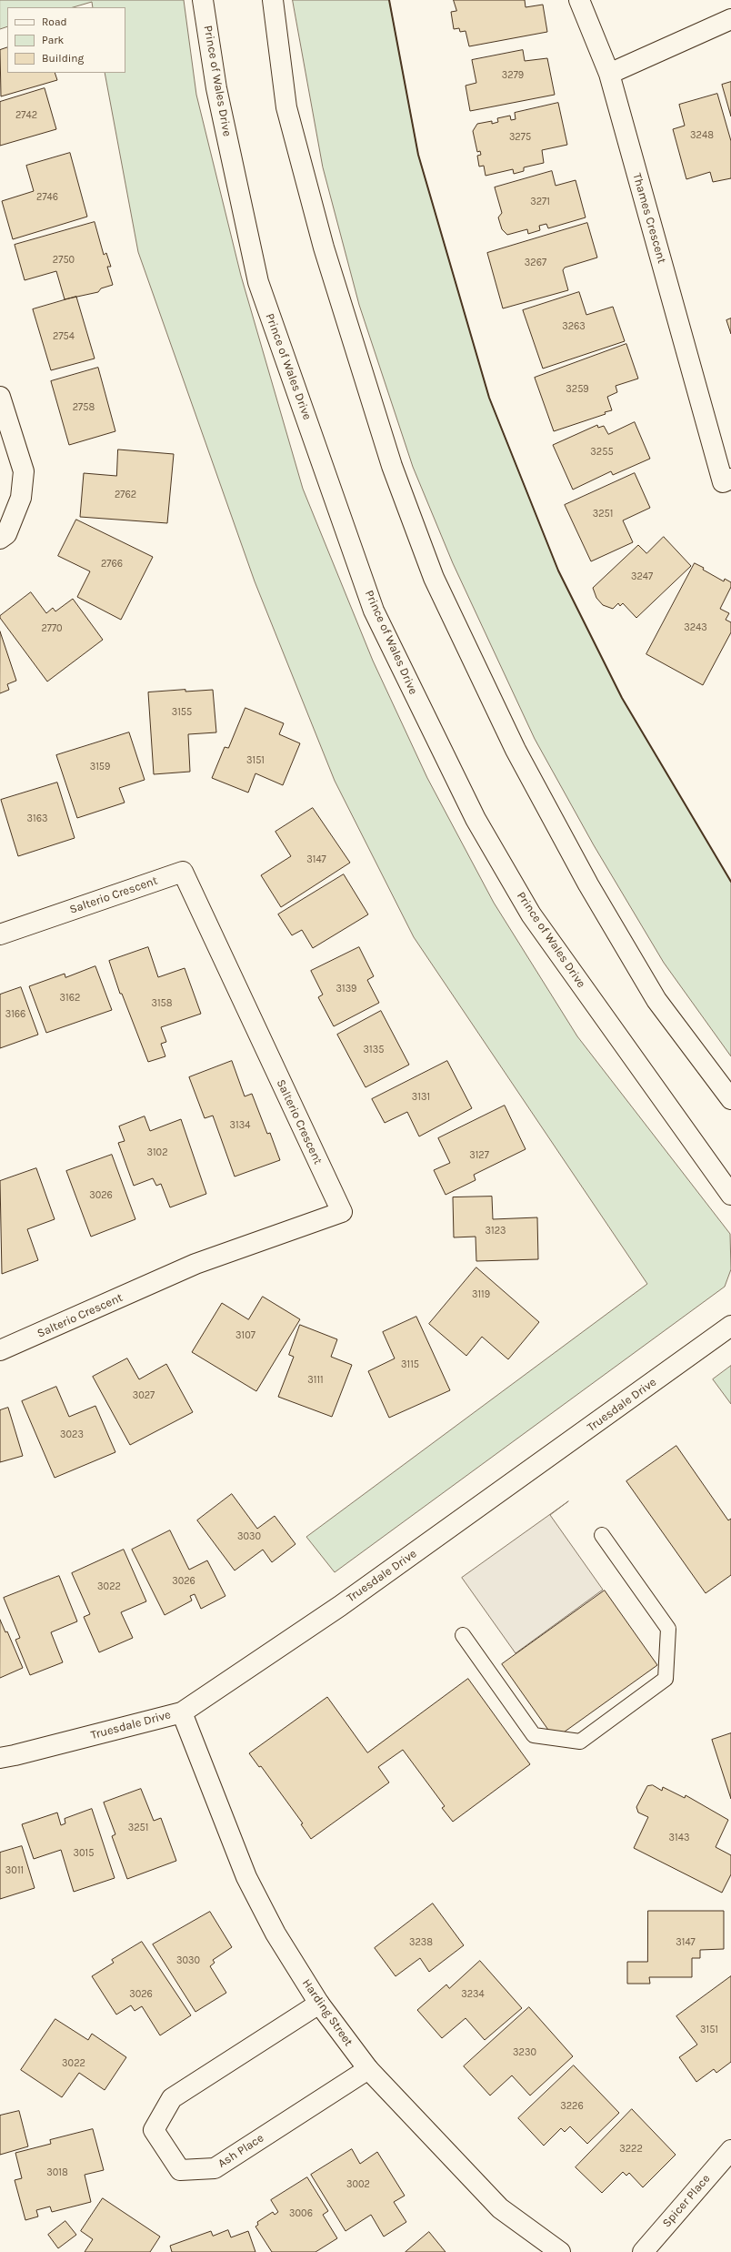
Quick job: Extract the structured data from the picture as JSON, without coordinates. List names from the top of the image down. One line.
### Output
{"streets":{"street":["Prince of Wales Drive","Thames Crescent","Salterio Crescent","Truesdale Drive","Harding Street","Ash Place","Spicer Place"]},"crossings":[["Truesdale Drive","Harding Street"],["Harding Street","Ash Place"]],"house_numbers":["3279","2742","3248","3275","2746","3271","2750","3267","3263","2754","3259","2758","3255","2762","3251","2766","3247","3243","2770","3155","3151","3159","3163","3147","3139","3162","3158","3166","3135","3131","3134","3102","3127","3026","3123","3119","3107","3115","3111","3027","3023","3030","3026","3022","3251","3143","3015","3011","3238","3147","3030","3026","3234","3151","3230","3022","3226","3222","3018","3002","3006"],"legend":["Road","Park","Building"]}
